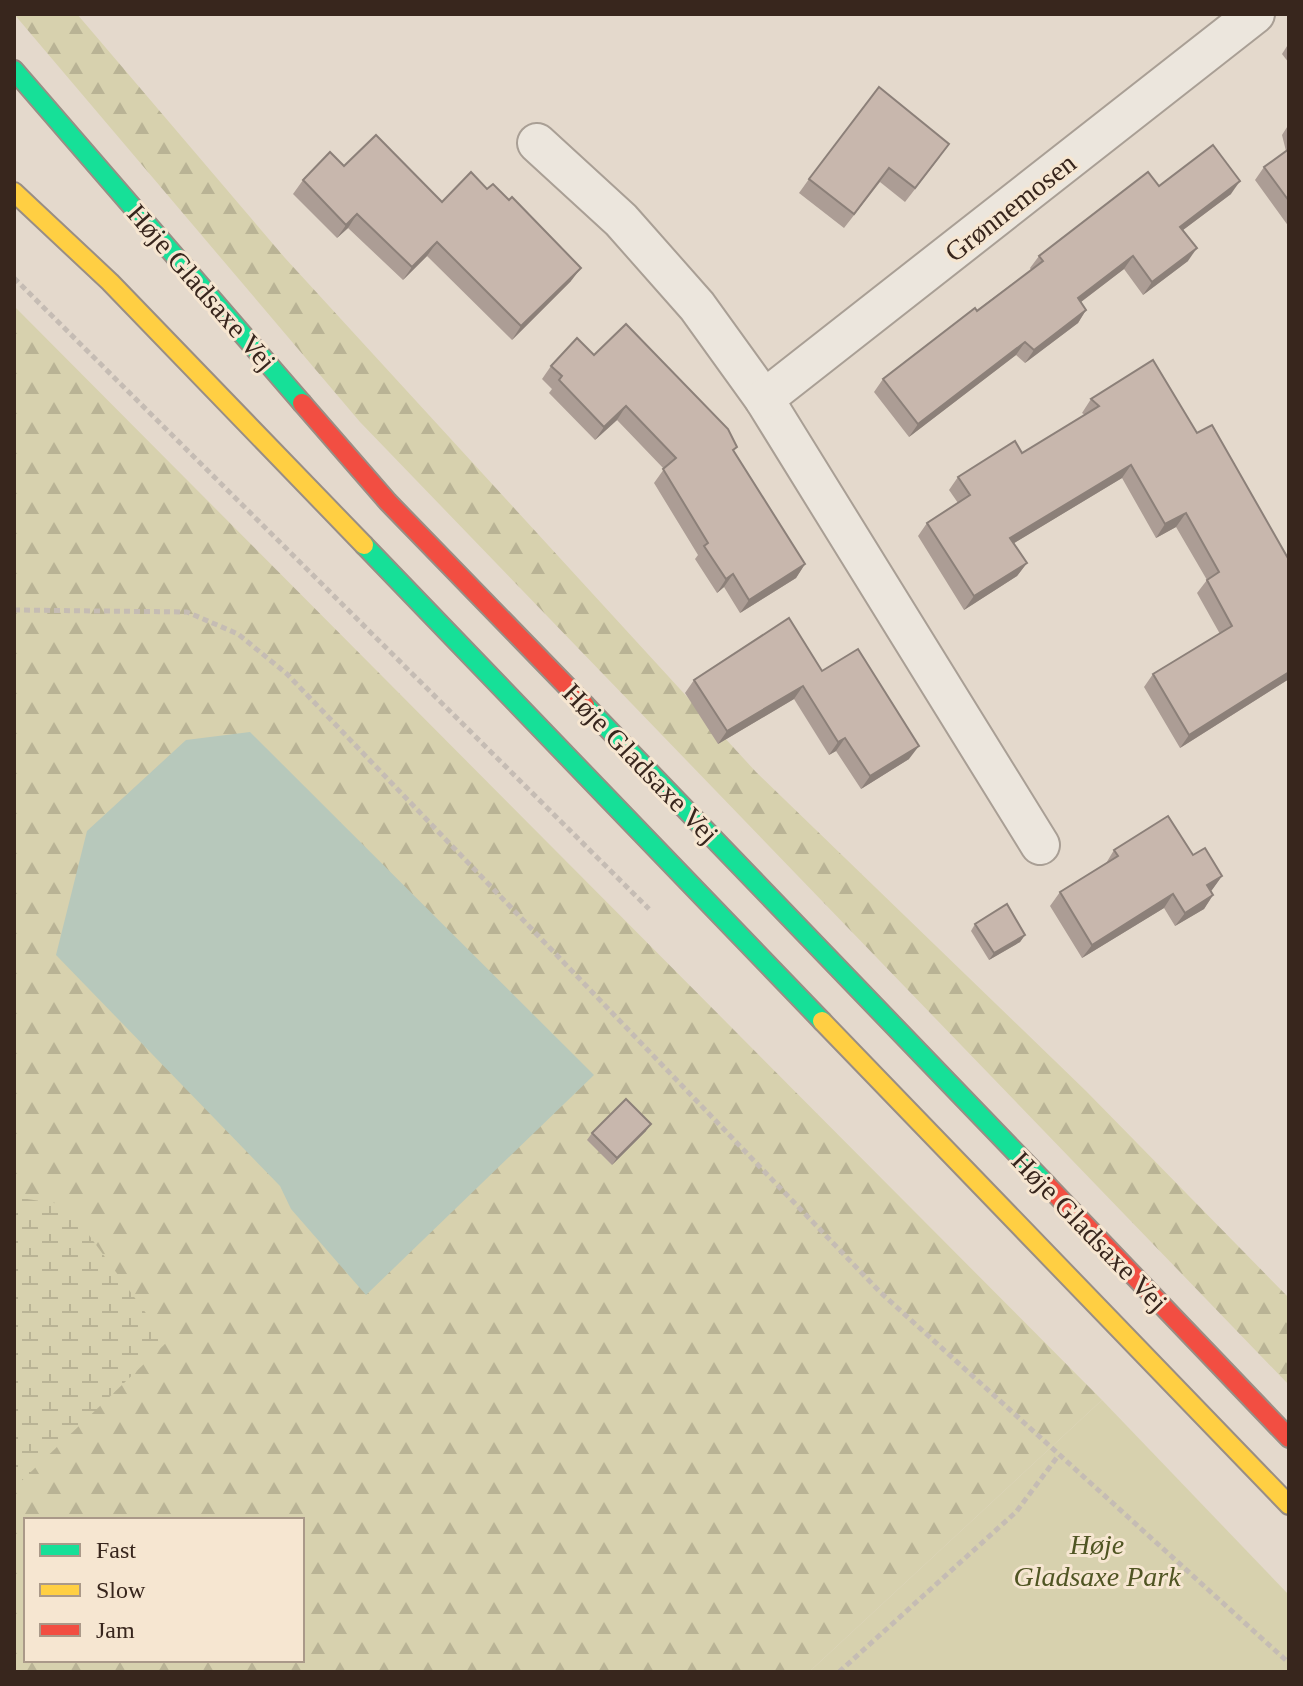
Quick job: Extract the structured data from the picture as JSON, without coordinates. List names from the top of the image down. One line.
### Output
{"streets":{"street":["Grønnemosen","Høje Gladsaxe Vej"]},"parks":["Høje Gladsaxe Park"],"legend":["Fast","Slow","Jam"]}
